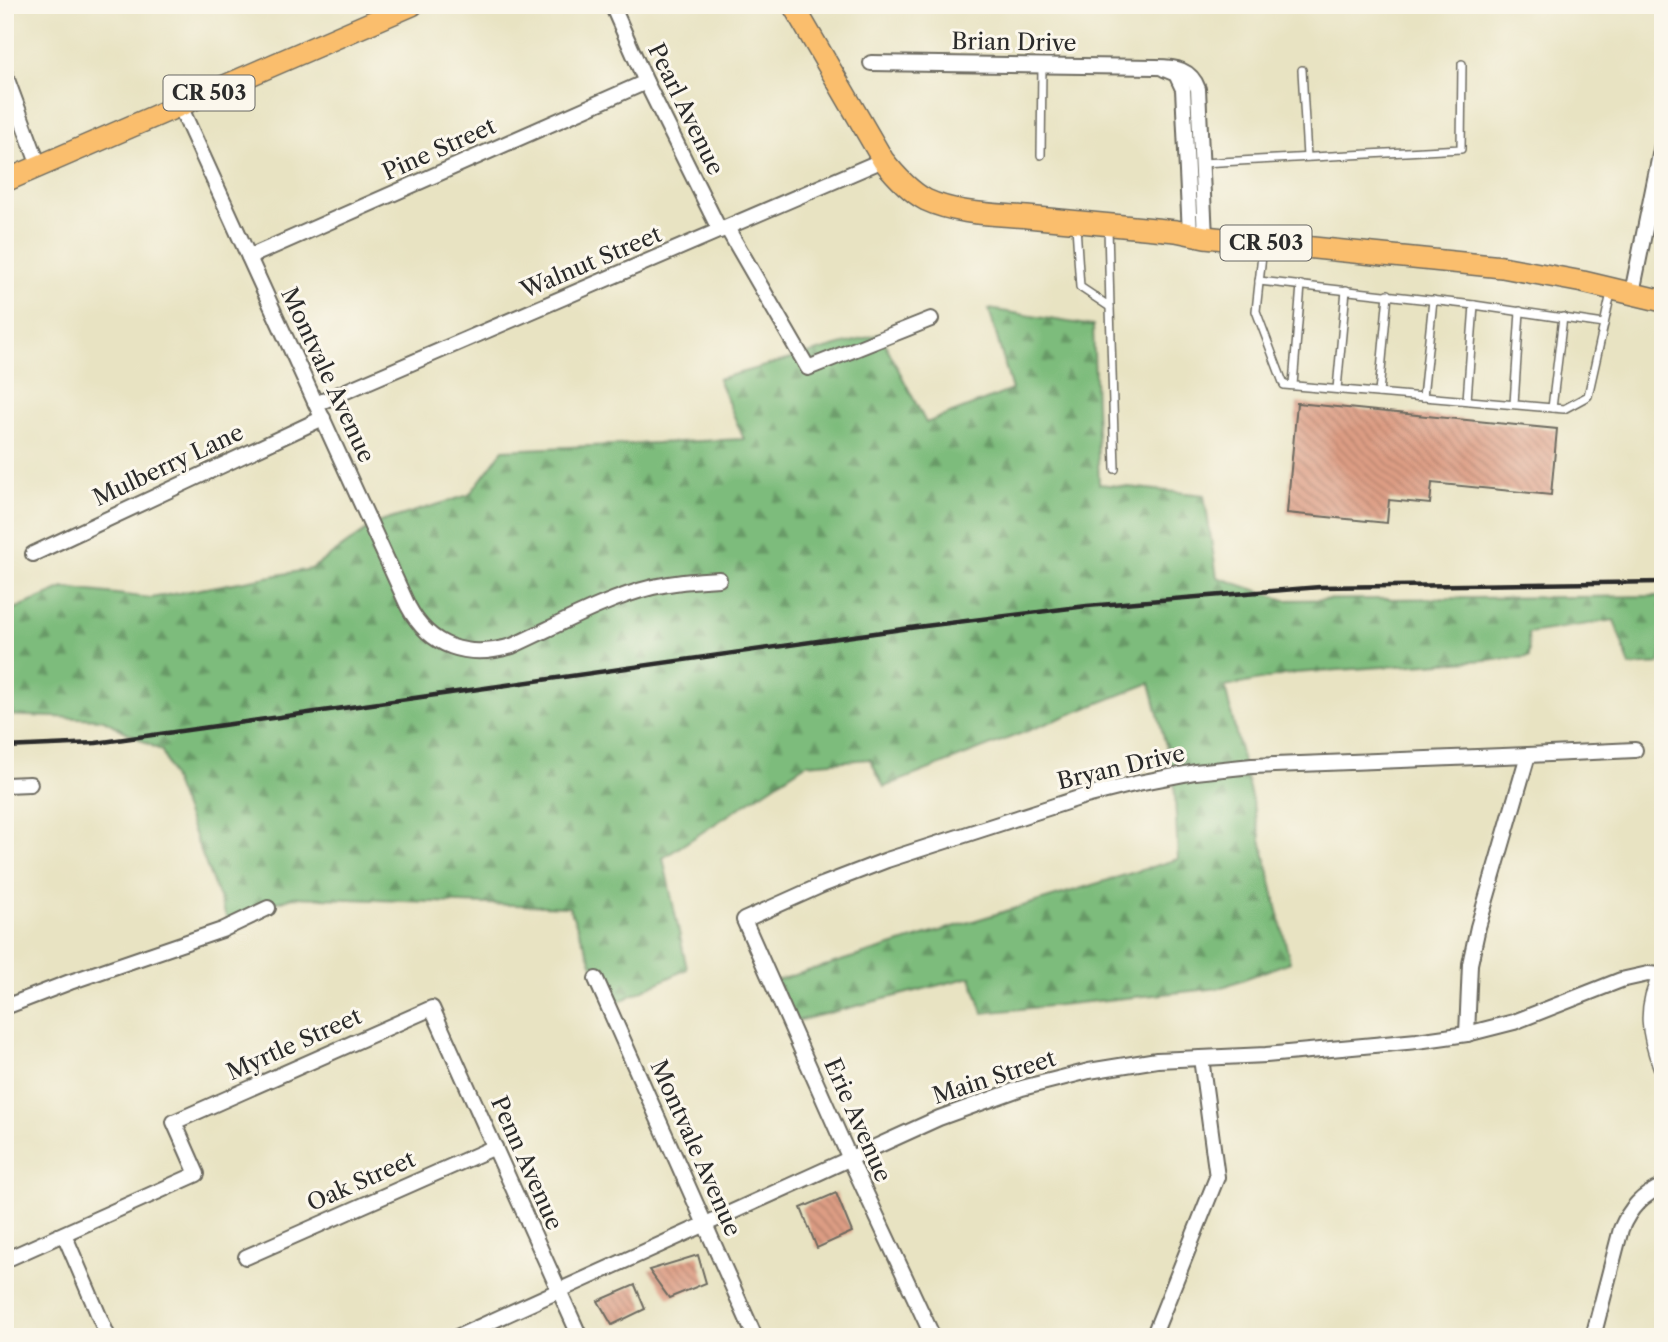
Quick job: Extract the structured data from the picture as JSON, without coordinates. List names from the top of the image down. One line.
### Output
{"streets":{"main road":["CR 503"],"street":["Brian Drive","Pearl Avenue","Pine Street","Walnut Street","Montvale Avenue","Mulberry Lane","Bryan Drive","Myrtle Street","Main Street","Erie Avenue","Penn Avenue","Oak Street"]},"crossings":[["Brian Drive","CR 503"],["CR 503","Walnut Street"],["CR 503","Montvale Avenue"],["Pearl Avenue","Pine Street"],["Pearl Avenue","Walnut Street"],["Pine Street","Montvale Avenue"],["Walnut Street","Montvale Avenue"],["Montvale Avenue","Mulberry Lane"],["Montvale Avenue","Main Street"],["Bryan Drive","Erie Avenue"],["Myrtle Street","Penn Avenue"],["Main Street","Erie Avenue"],["Main Street","Penn Avenue"],["Penn Avenue","Oak Street"]]}
